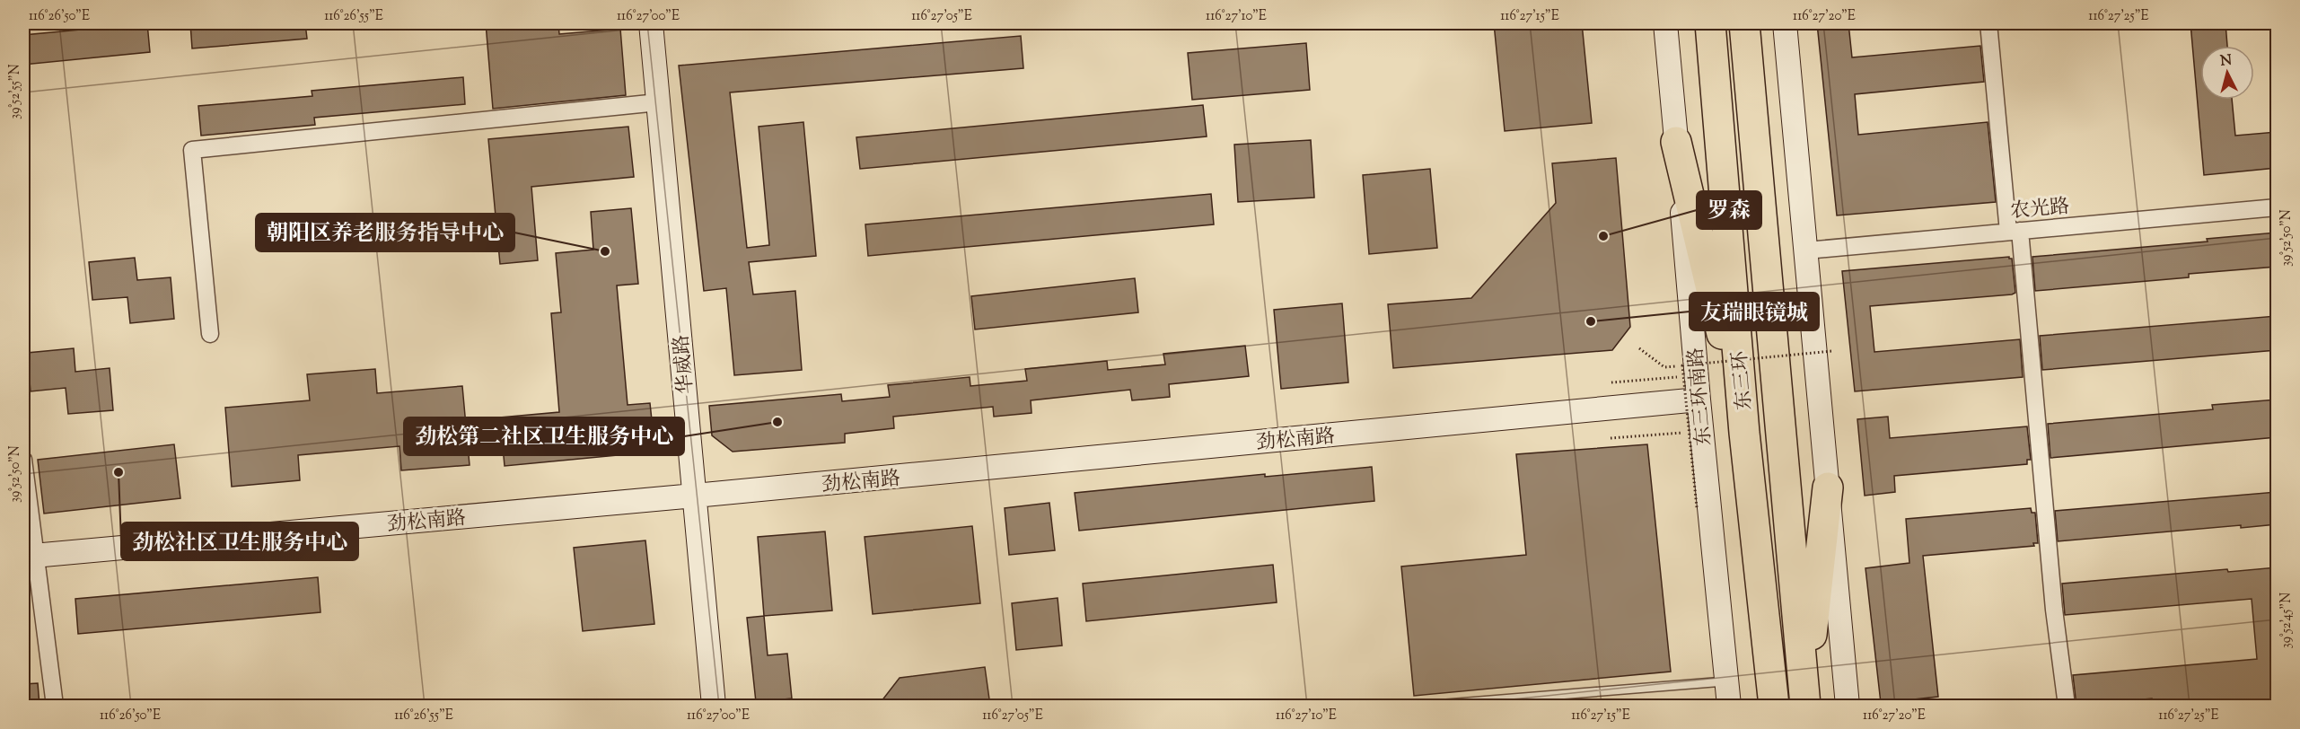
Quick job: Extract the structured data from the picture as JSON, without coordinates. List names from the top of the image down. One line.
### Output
{"streets":{"highway":["东三环"],"street":["农光路","华威路","东三环南路","劲松南路"]},"crossings":[["华威路","劲松南路"],["东三环南路","劲松南路"]],"places":["罗森","朝阳区养老服务指导中心","友瑞眼镜城","劲松第二社区卫生服务中心","劲松社区卫生服务中心"],"north":"top","coordinates":["116°26'50\"E","116°26'55\"E","116°27'00\"E","116°27'05\"E","116°27'10\"E","116°27'15\"E","116°27'20\"E","116°27'25\"E","39°52'55\"N","39°52'50\"N","39°52'45\"N"]}
